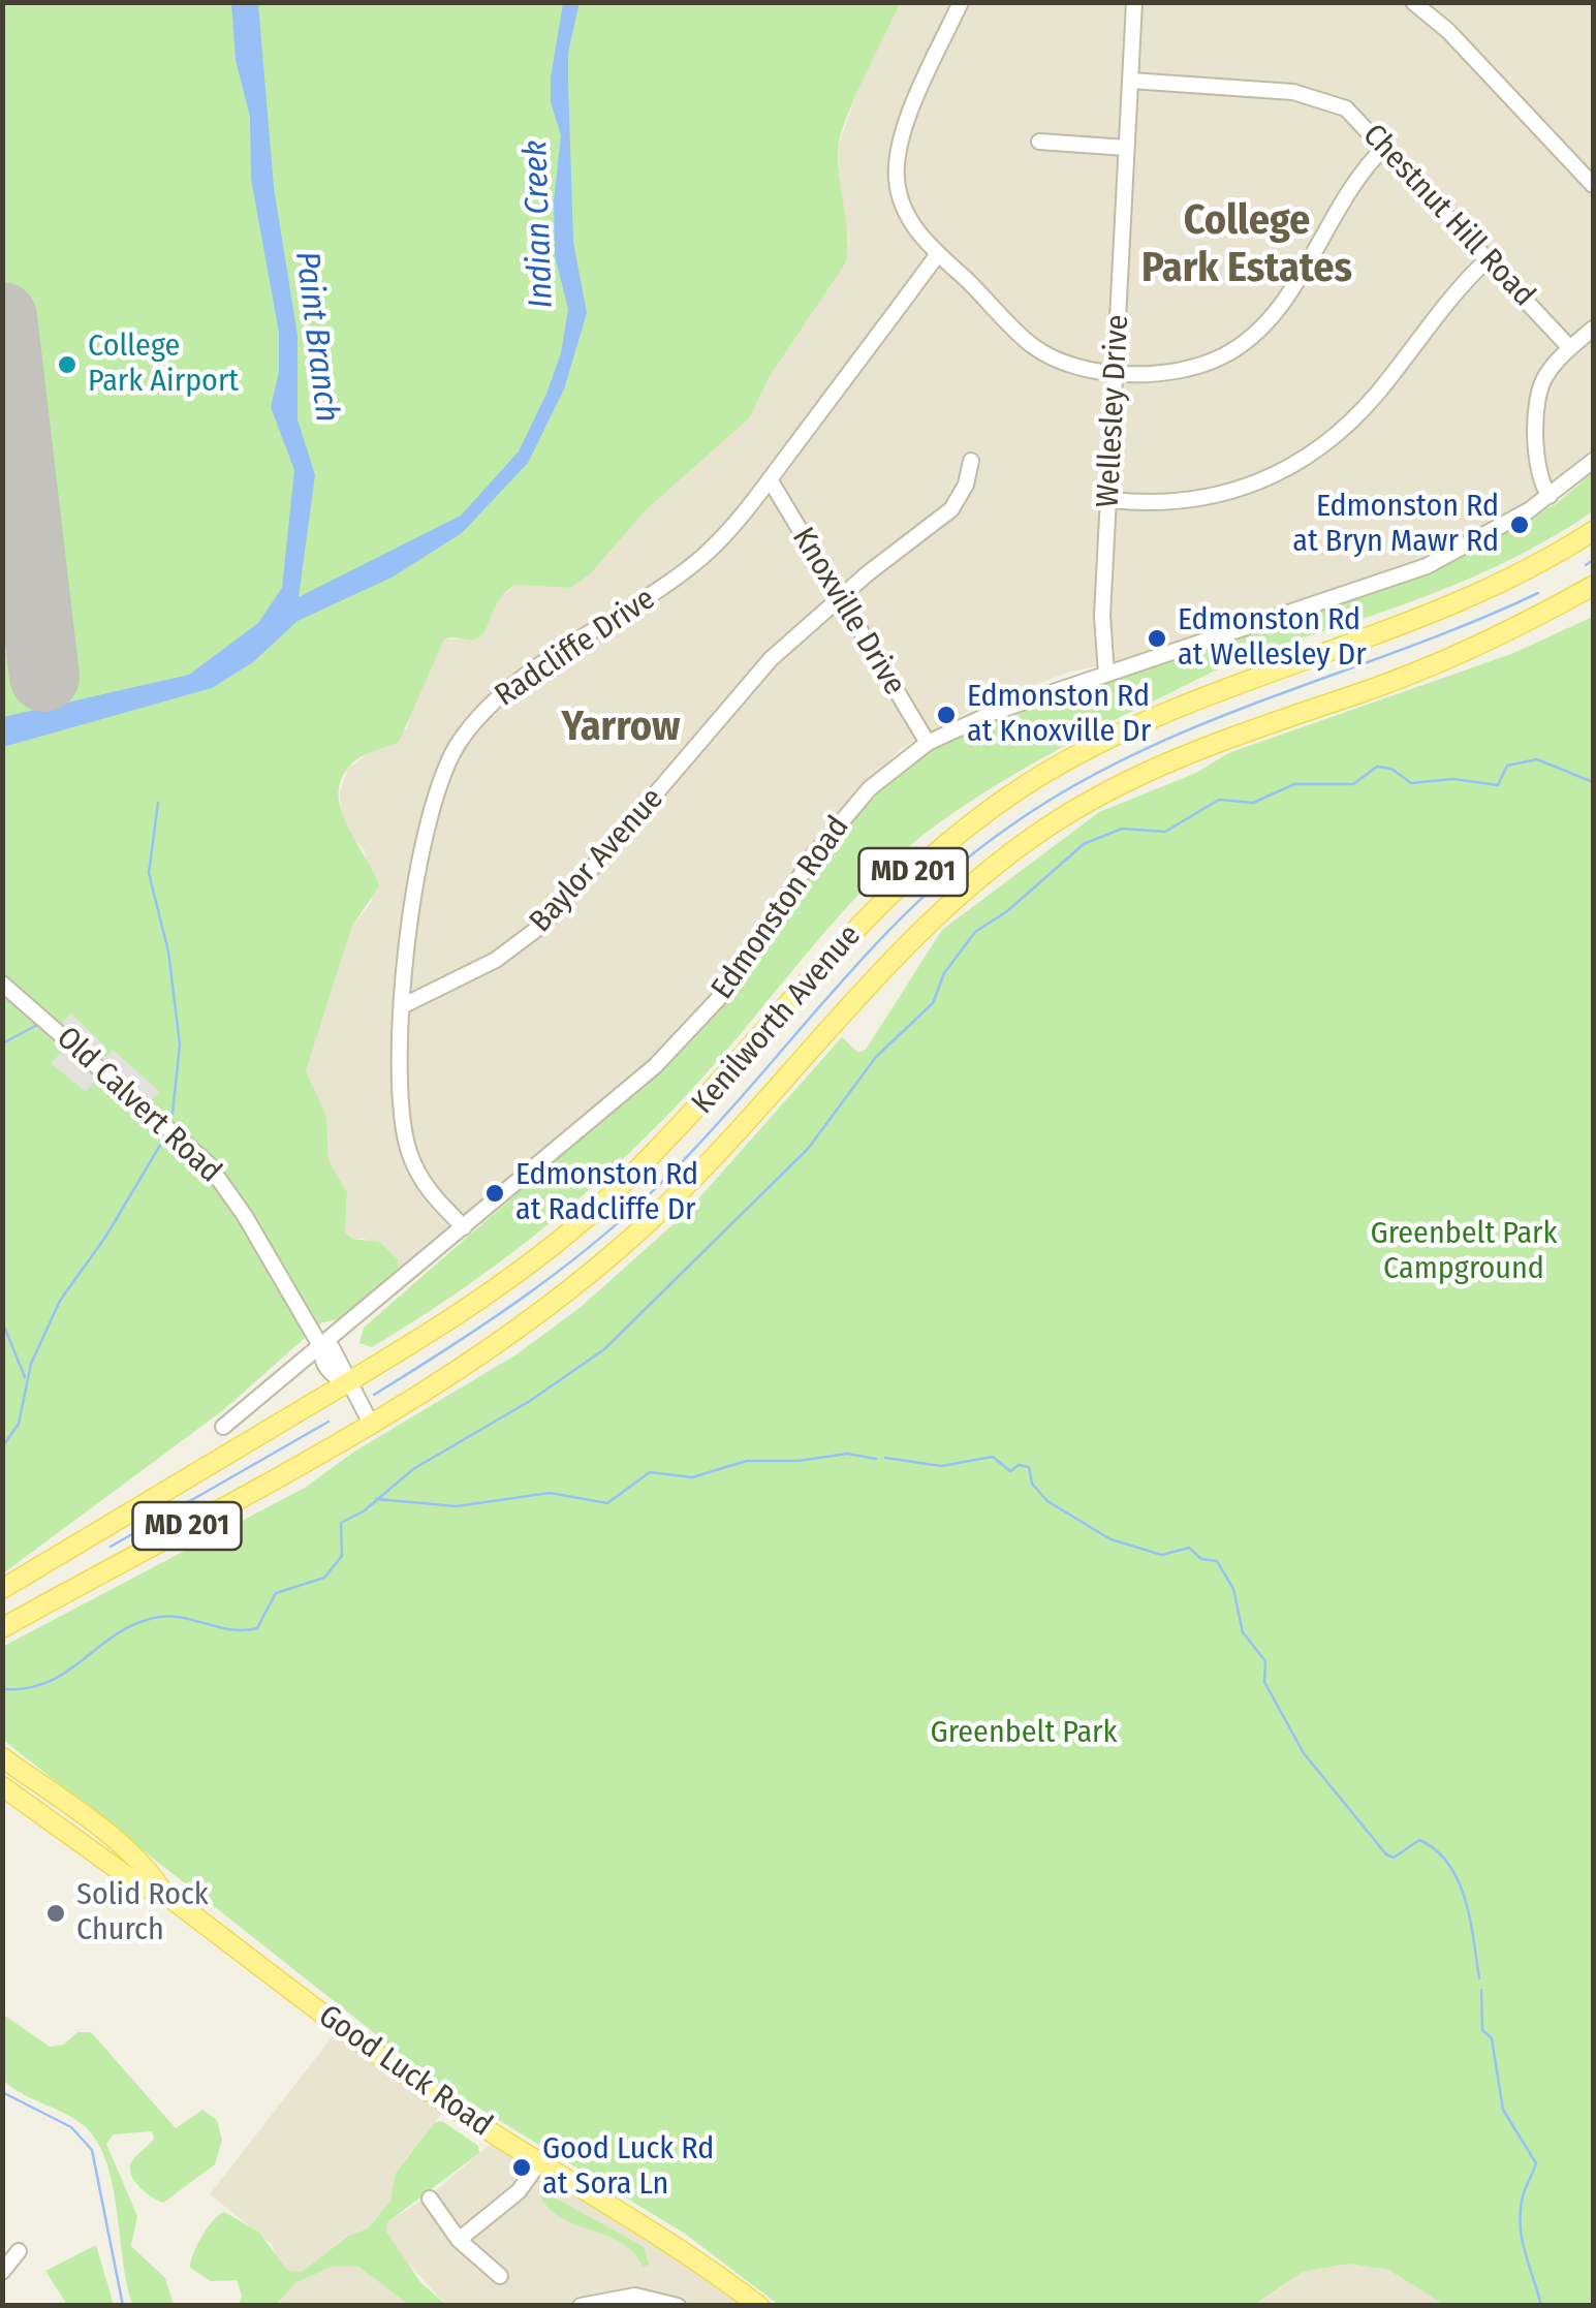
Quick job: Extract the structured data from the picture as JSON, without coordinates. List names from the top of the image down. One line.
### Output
{"streets":{"main road":["MD 201","Kenilworth Avenue","Good Luck Road"],"street":["Chestnut Hill Road","Wellesley Drive","Knoxville Drive","Radcliffe Drive","Baylor Avenue","Edmonston Road","Old Calvert Road"]},"crossings":[["Chestnut Hill Road","Wellesley Drive"],["Wellesley Drive","Edmonston Road"],["Knoxville Drive","Radcliffe Drive"],["Knoxville Drive","Baylor Avenue"],["Knoxville Drive","Edmonston Road"],["Radcliffe Drive","Baylor Avenue"],["Radcliffe Drive","Edmonston Road"],["Edmonston Road","Old Calvert Road"],["Kenilworth Avenue","Old Calvert Road"]],"districts":["College Park Estates","Yarrow"],"water":["Indian Creek","Paint Branch"],"parks":["Greenbelt Park Campground","Greenbelt Park"],"places":["College Park Airport","Edmonston Rd at Bryn Mawr Rd","Edmonston Rd at Wellesley Dr","Edmonston Rd at Knoxville Dr","Edmonston Rd at Radcliffe Dr","Solid Rock Church","Good Luck Rd at Sora Ln"]}
